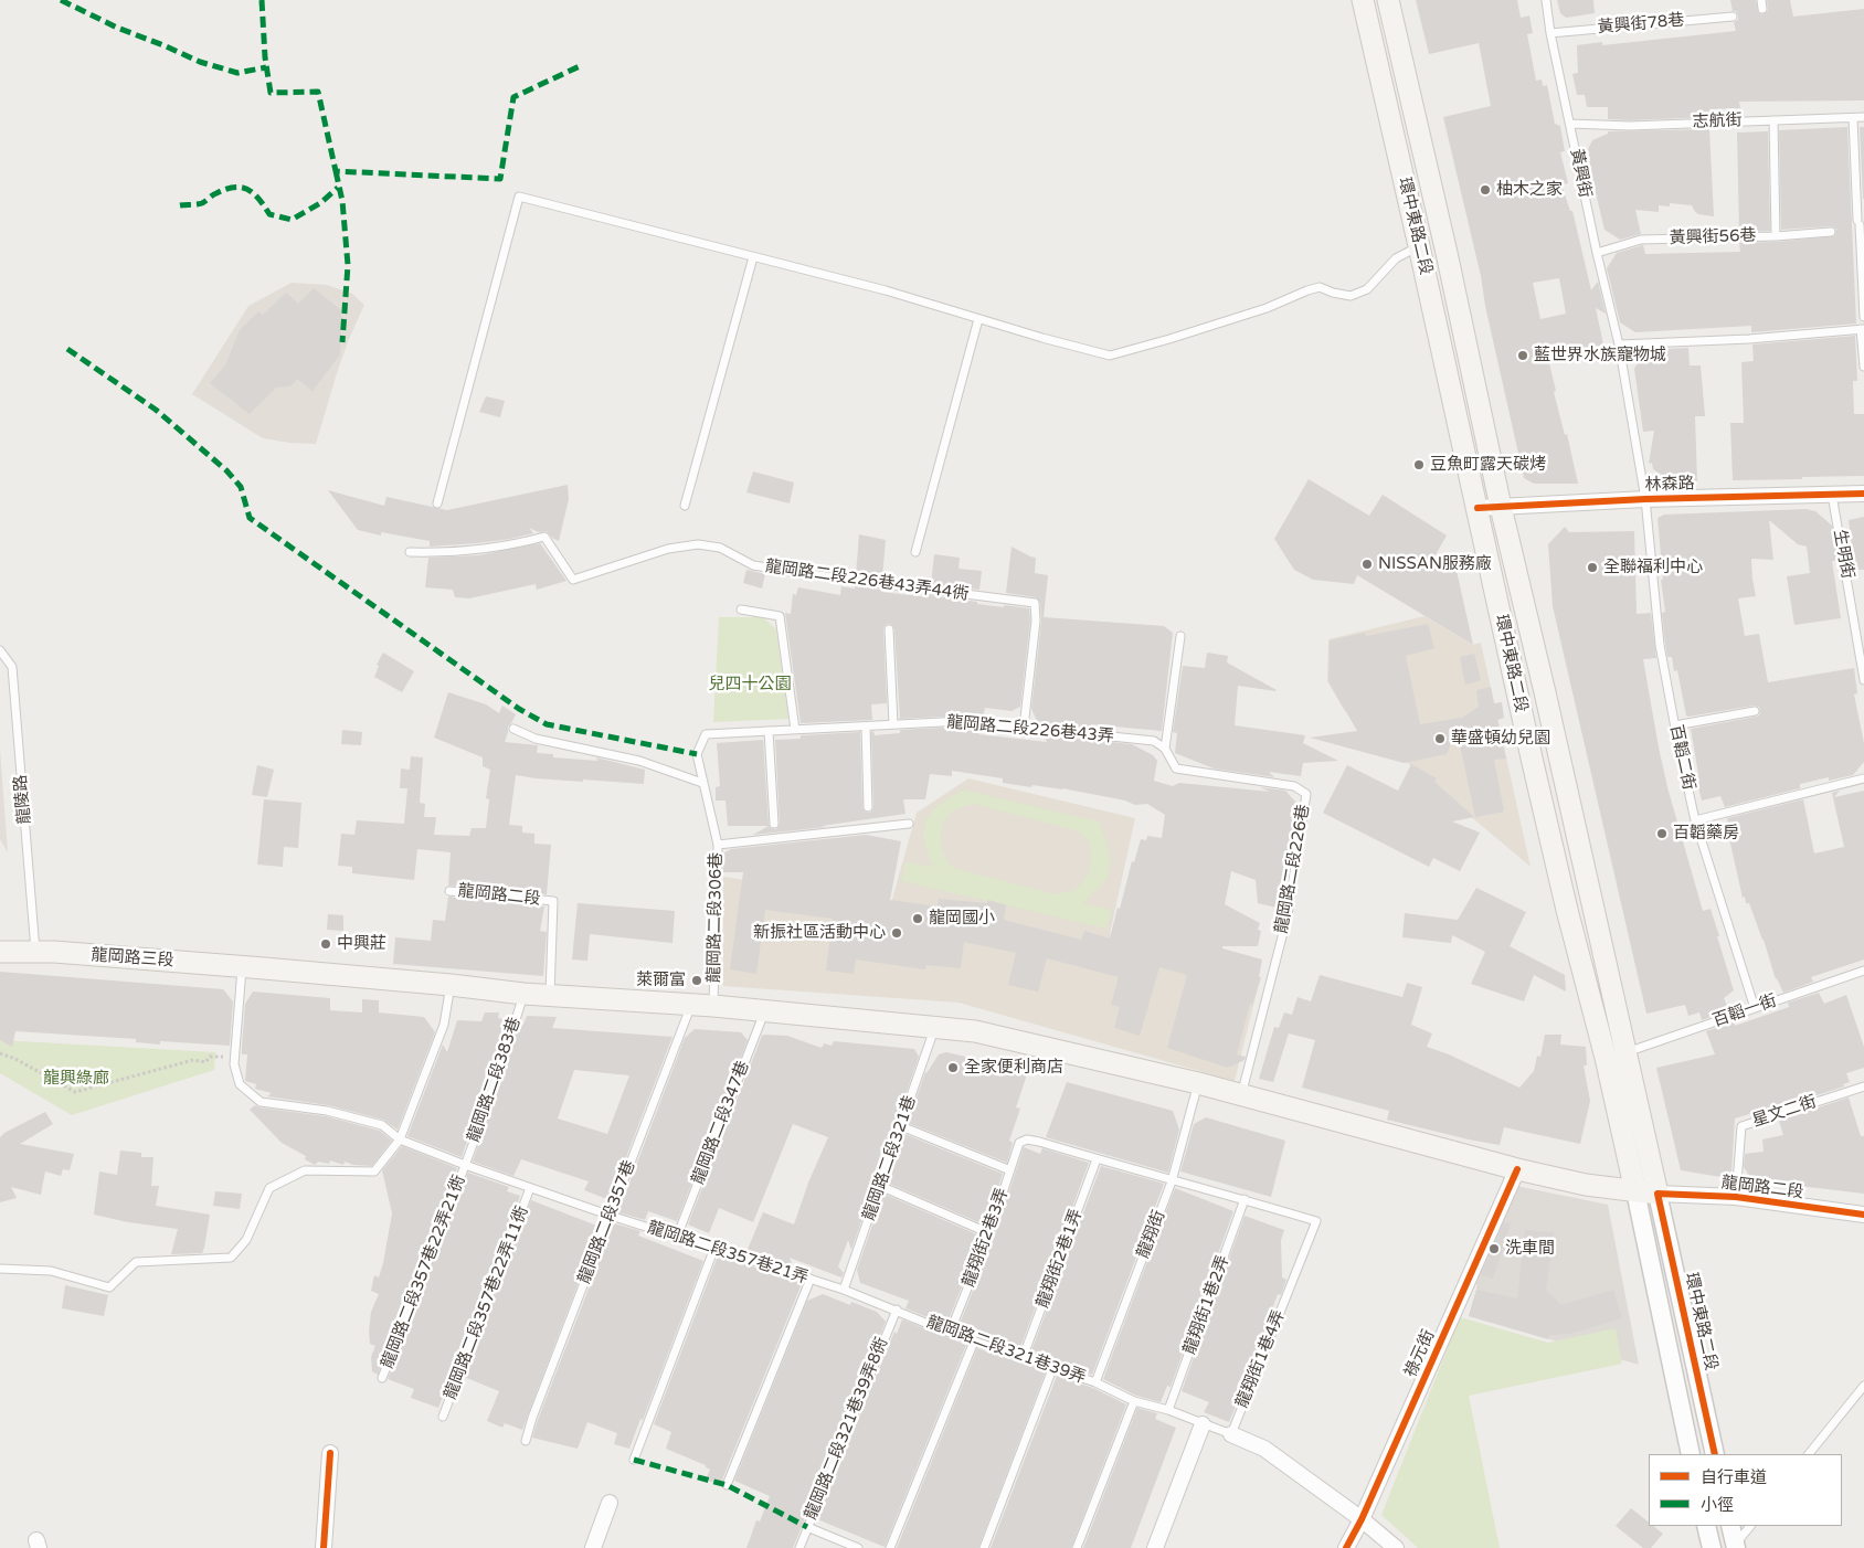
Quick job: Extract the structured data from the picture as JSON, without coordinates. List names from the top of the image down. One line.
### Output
{"streets":{"main road":["環中東路二段","龍岡路二段","龍岡路三段"],"street":["林森路","祿元街"],"lane":["黃興街78巷","志航街","黃興街","黃興街56巷","生明街","龍岡路二段226巷43弄44衖","龍岡路二段226巷43弄","百韜二街","龍陵路","龍岡路二段226巷","龍岡路二段306巷","百韜一街","龍岡路二段383巷","星文二街","龍岡路二段347巷","龍岡路二段321巷","龍岡路二段357巷","龍翔街","龍翔街2巷3弄","龍岡路二段357巷21弄","龍翔街2巷1弄","龍岡路二段357巷22弄21衖","龍岡路二段357巷22弄11衖","龍翔街1巷2弄","龍岡路二段321巷39弄","龍翔街1巷4弄","龍岡路二段321巷39弄8衖"]},"crossings":[["黃興街78巷","黃興街"],["志航街","黃興街"],["黃興街","黃興街56巷"],["黃興街","林森路"],["黃興街","百韜二街"],["環中東路二段","林森路"],["環中東路二段","龍岡路二段"],["環中東路二段","百韜一街"],["林森路","生明街"],["林森路","百韜二街"],["龍岡路二段226巷43弄44衖","龍岡路二段226巷43弄"],["龍岡路二段226巷43弄","龍岡路二段226巷"],["龍岡路二段226巷43弄","龍岡路二段306巷"],["百韜二街","百韜一街"],["龍陵路","龍岡路三段"],["龍岡路二段226巷","龍岡路二段"],["龍岡路二段","龍岡路三段"],["龍岡路二段","星文二街"],["龍岡路二段","龍岡路二段321巷"],["龍岡路二段","龍翔街"],["龍岡路二段","祿元街"],["龍岡路二段306巷","龍岡路三段"],["龍岡路三段","龍岡路二段383巷"],["龍岡路三段","龍岡路二段347巷"],["龍岡路三段","龍岡路二段321巷"],["龍岡路三段","龍岡路二段357巷"],["龍岡路二段383巷","龍岡路二段357巷21弄"],["龍岡路二段383巷","龍岡路二段357巷22弄21衖"],["龍岡路二段347巷","龍岡路二段357巷21弄"],["龍岡路二段321巷","龍岡路二段357巷21弄"],["龍岡路二段321巷","龍岡路二段321巷39弄"],["龍岡路二段357巷","龍岡路二段357巷21弄"],["龍翔街","龍岡路二段321巷39弄"],["龍翔街2巷3弄","龍翔街2巷1弄"],["龍翔街2巷3弄","龍岡路二段321巷39弄"],["龍岡路二段357巷21弄","龍岡路二段357巷22弄21衖"],["龍岡路二段357巷21弄","龍岡路二段357巷22弄11衖"],["龍岡路二段357巷21弄","龍岡路二段321巷39弄"],["龍翔街2巷1弄","龍岡路二段321巷39弄"],["龍翔街1巷2弄","龍岡路二段321巷39弄"],["龍翔街1巷2弄","龍翔街1巷4弄"],["龍岡路二段321巷39弄","龍岡路二段321巷39弄8衖"]],"parks":["兒四十公園","龍興綠廊"],"places":["柚木之家","藍世界水族寵物城","豆魚町露天碳烤","NISSAN服務廠","全聯福利中心","華盛頓幼兒園","百韜藥房","龍岡國小","新振社區活動中心","中興莊","萊爾富","全家便利商店","洗車間"],"legend":["自行車道","小徑"]}
